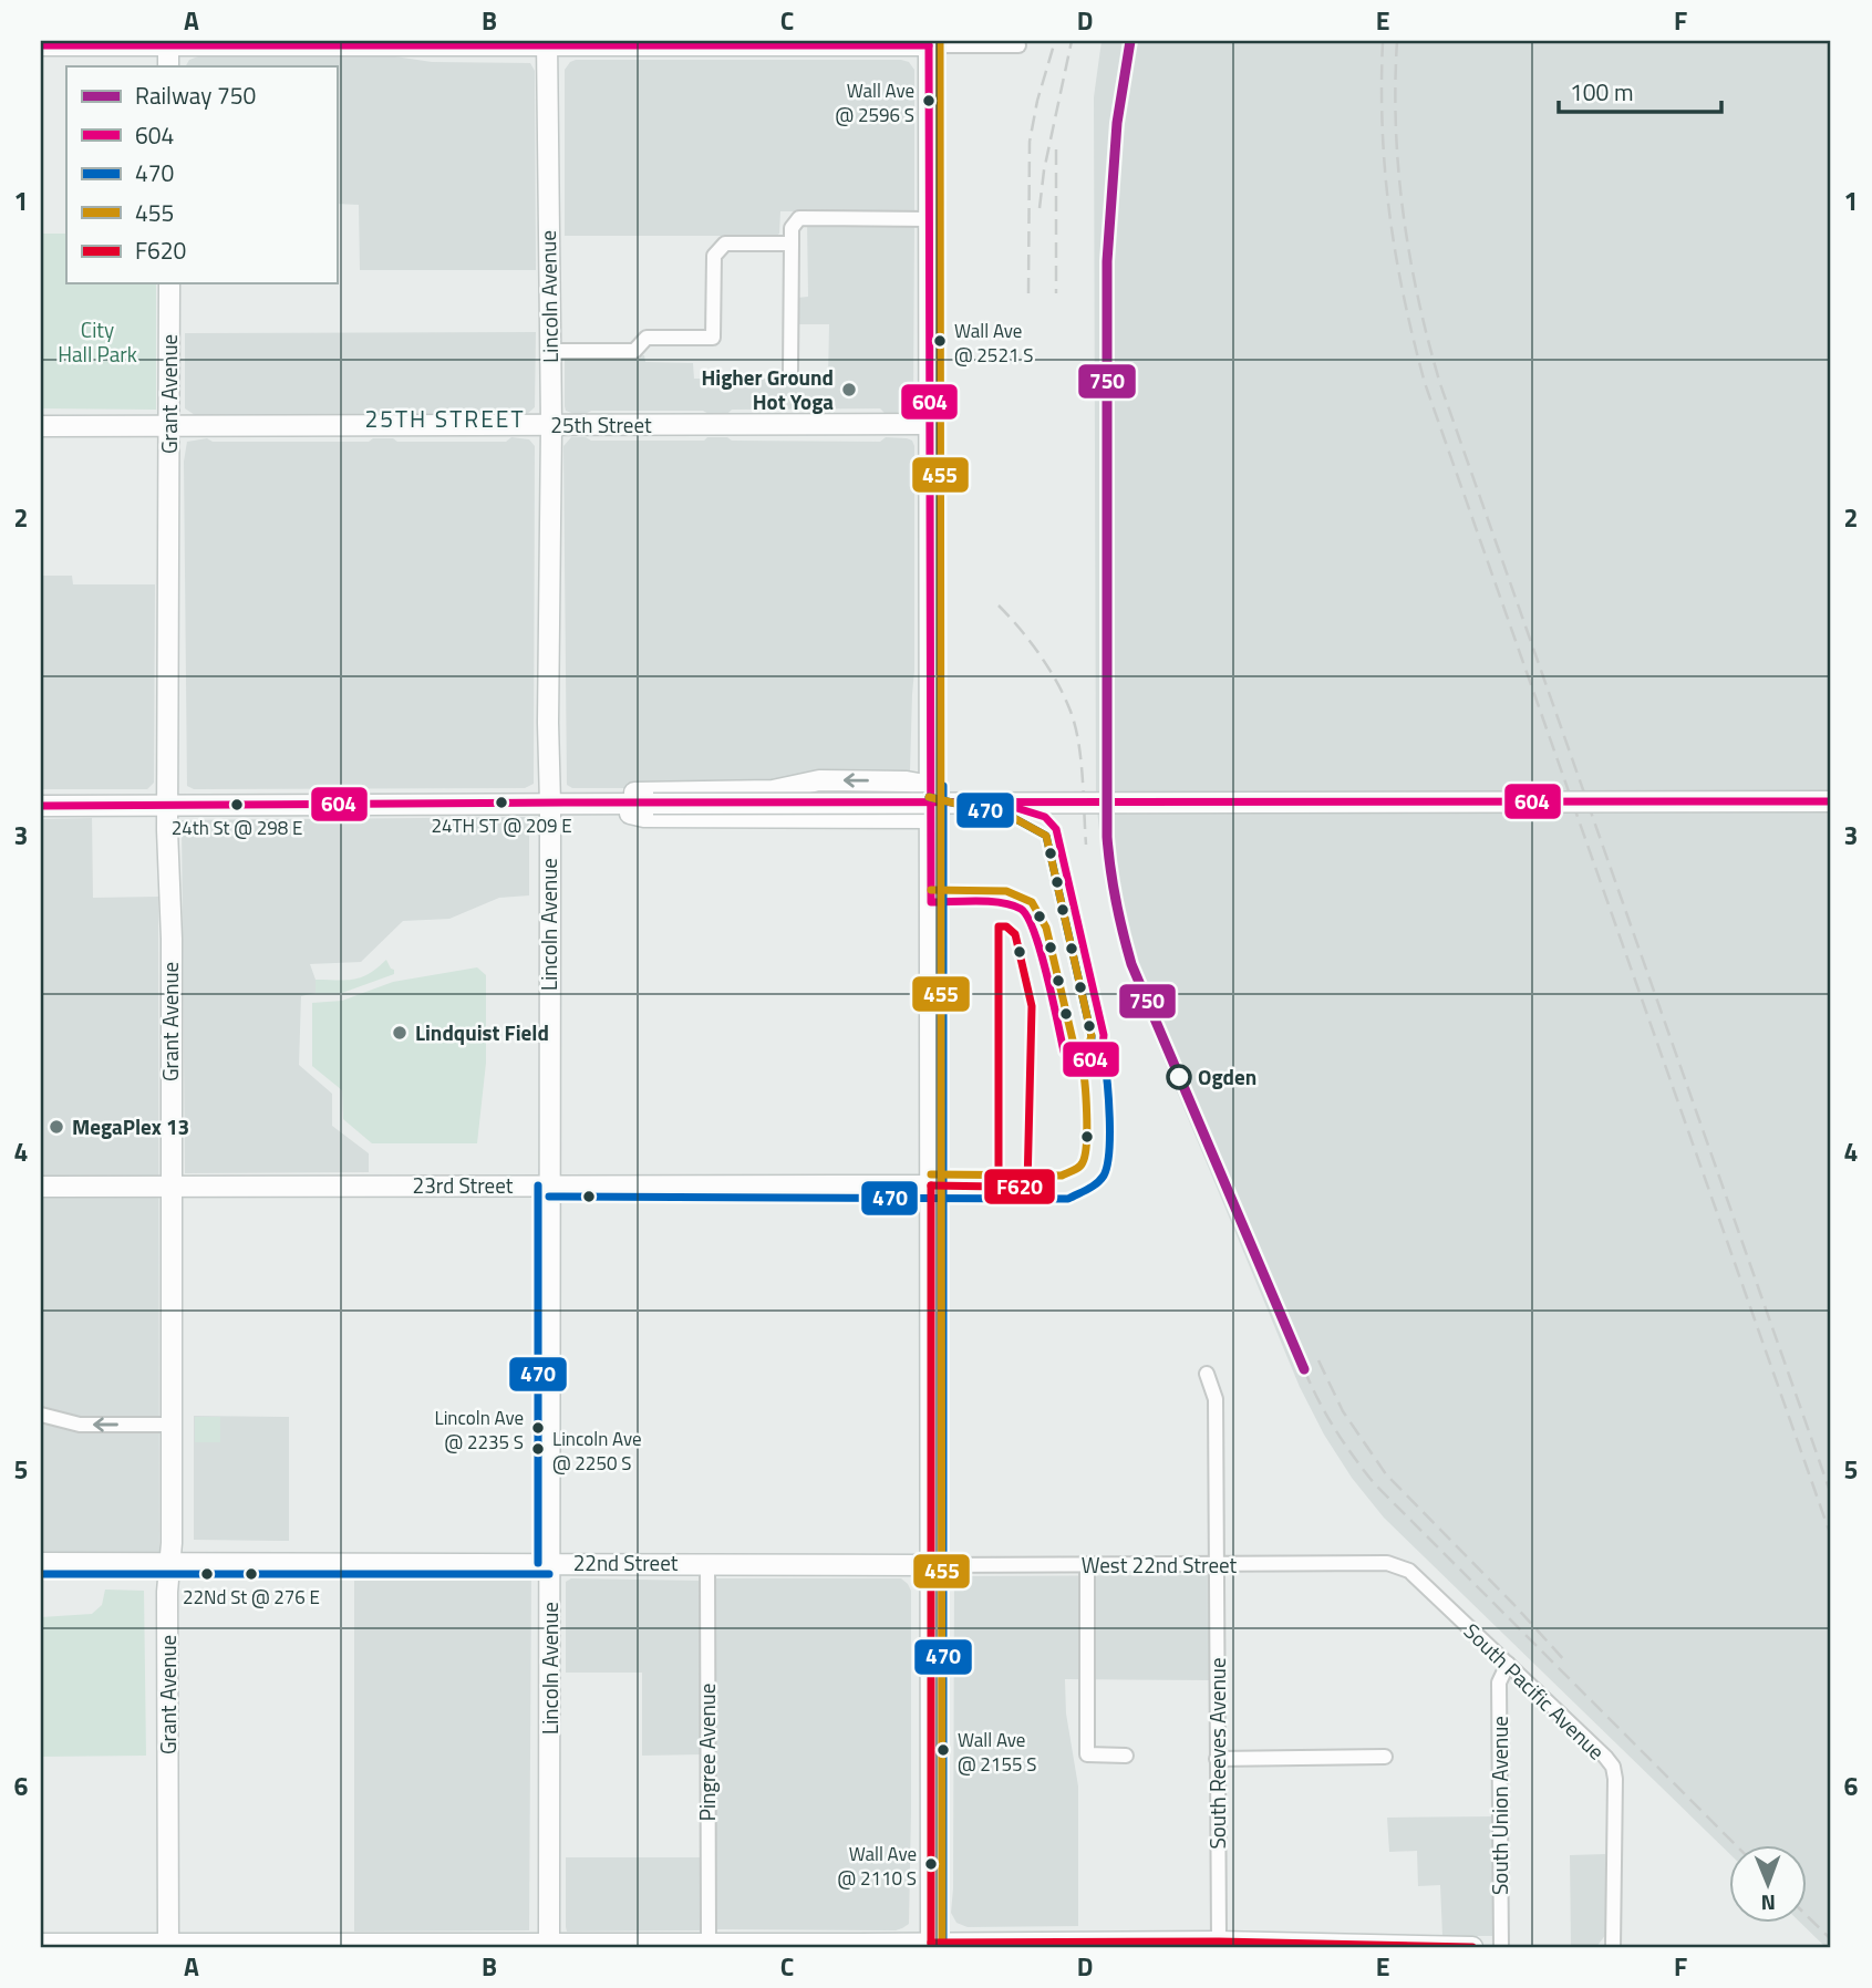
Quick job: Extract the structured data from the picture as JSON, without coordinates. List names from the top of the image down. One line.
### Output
{"streets":{"street":["Lincoln Avenue","Grant Avenue","25th Street","23rd Street","22nd Street","West 22nd Street","South Pacific Avenue","Pingree Avenue","South Reeves Avenue","South Union Avenue"]},"crossings":[["Lincoln Avenue","25th Street"],["Lincoln Avenue","23rd Street"],["Lincoln Avenue","22nd Street"],["Grant Avenue","25th Street"],["Grant Avenue","23rd Street"],["Grant Avenue","22nd Street"],["22nd Street","West 22nd Street"],["22nd Street","Pingree Avenue"],["West 22nd Street","South Pacific Avenue"],["West 22nd Street","South Reeves Avenue"],["South Pacific Avenue","South Union Avenue"]],"districts":["25TH STREET"],"parks":["City Hall Park"],"places":["Wall Ave @ 2596 S","Wall Ave @ 2521 S","Higher Ground Hot Yoga","24TH ST @ 209 E","24th St @ 298 E","Lindquist Field","Ogden","MegaPlex 13","Lincoln Ave @ 2235 S","Lincoln Ave @ 2250 S","22Nd St @ 276 E","Wall Ave @ 2155 S","Wall Ave @ 2110 S"],"lines":["rail line 750","transit line 455","transit line 604","transit line 470","transit line F620"],"legend":["Railway 750","604","470","455","F620"],"scale_bar":"100 m","north":"bottom","grid":{"columns":["A","B","C","D","E","F"],"rows":["1","2","3","4","5","6"]}}
